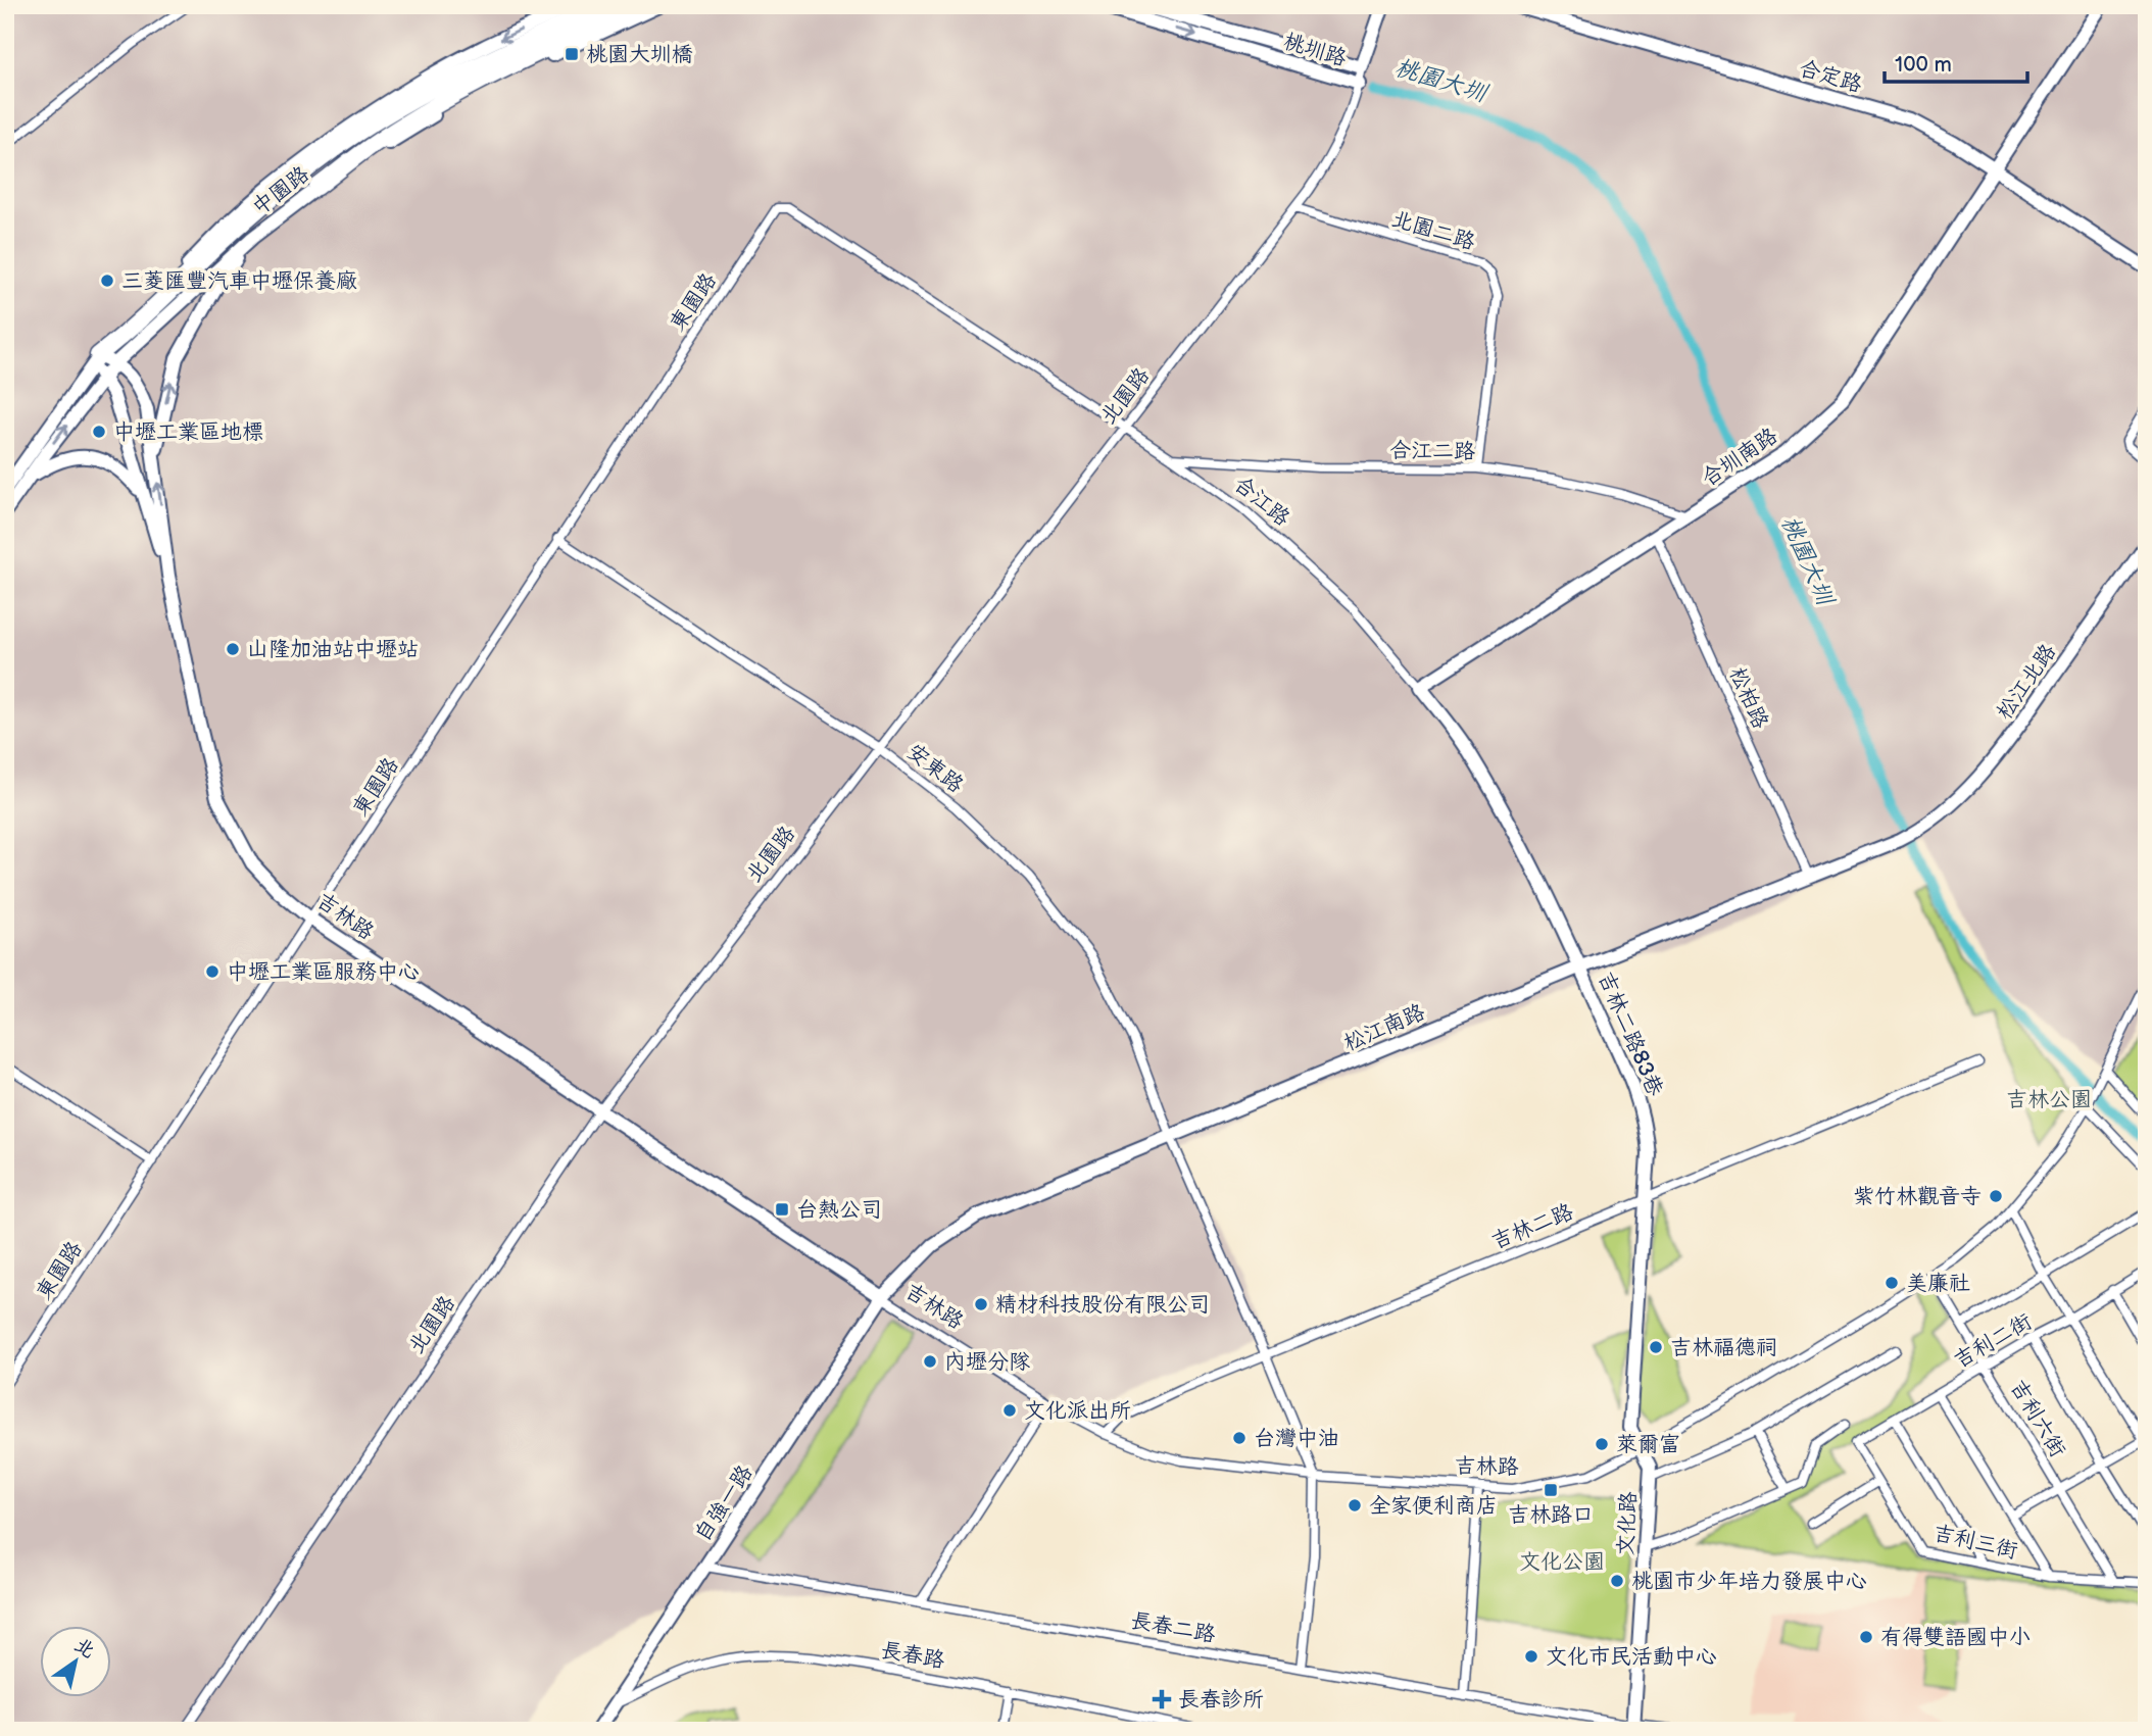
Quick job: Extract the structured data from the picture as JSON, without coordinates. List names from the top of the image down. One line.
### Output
{"streets":{"street":["桃圳路","合定路","中園路","北園二路","東園路","北園路","合江二路","合圳南路","合江路","松江北路","松柏路","安東路","吉林路","松江南路","吉林二路83巷","吉林二路","吉利二街","吉利六街","自強一路","文化路","吉利三街","長春二路","長春路"]},"crossings":[["桃圳路","北園路"],["合定路","合圳南路"],["中園路","吉林路"],["北園二路","北園路"],["北園二路","合江二路"],["東園路","合江路"],["東園路","安東路"],["東園路","吉林路"],["北園路","合江路"],["北園路","安東路"],["北園路","吉林路"],["合江二路","合圳南路"],["合江二路","合江路"],["合圳南路","合江路"],["合圳南路","松柏路"],["合江路","松江南路"],["合江路","吉林二路83巷"],["松江北路","松江南路"],["松柏路","松江南路"],["安東路","吉林路"],["安東路","松江南路"],["安東路","吉林二路"],["吉林路","松江南路"],["吉林路","吉林二路83巷"],["吉林路","吉林二路"],["吉林路","吉利六街"],["吉林路","自強一路"],["吉林路","文化路"],["松江南路","吉林二路83巷"],["松江南路","自強一路"],["吉林二路83巷","吉林二路"],["吉林二路83巷","文化路"],["吉利二街","吉利六街"],["吉利二街","吉利三街"],["吉利六街","吉利三街"],["自強一路","長春二路"],["自強一路","長春路"],["文化路","長春二路"]],"water":["桃園大圳"],"parks":["吉林公園","文化公園"],"places":{"transit":["桃園大圳橋","台熱公司","吉林路口"],"other":["三菱匯豐汽車中壢保養廠","中壢工業區地標","山隆加油站中壢站","中壢工業區服務中心","紫竹林觀音寺","美廉社","精材科技股份有限公司","吉林福德祠","內壢分隊","文化派出所","台灣中油","萊爾富","全家便利商店","桃園市少年培力發展中心","有得雙語國中小","文化市民活動中心"],"health":["長春診所"]},"scale_bar":"100 m","north":"top right"}
